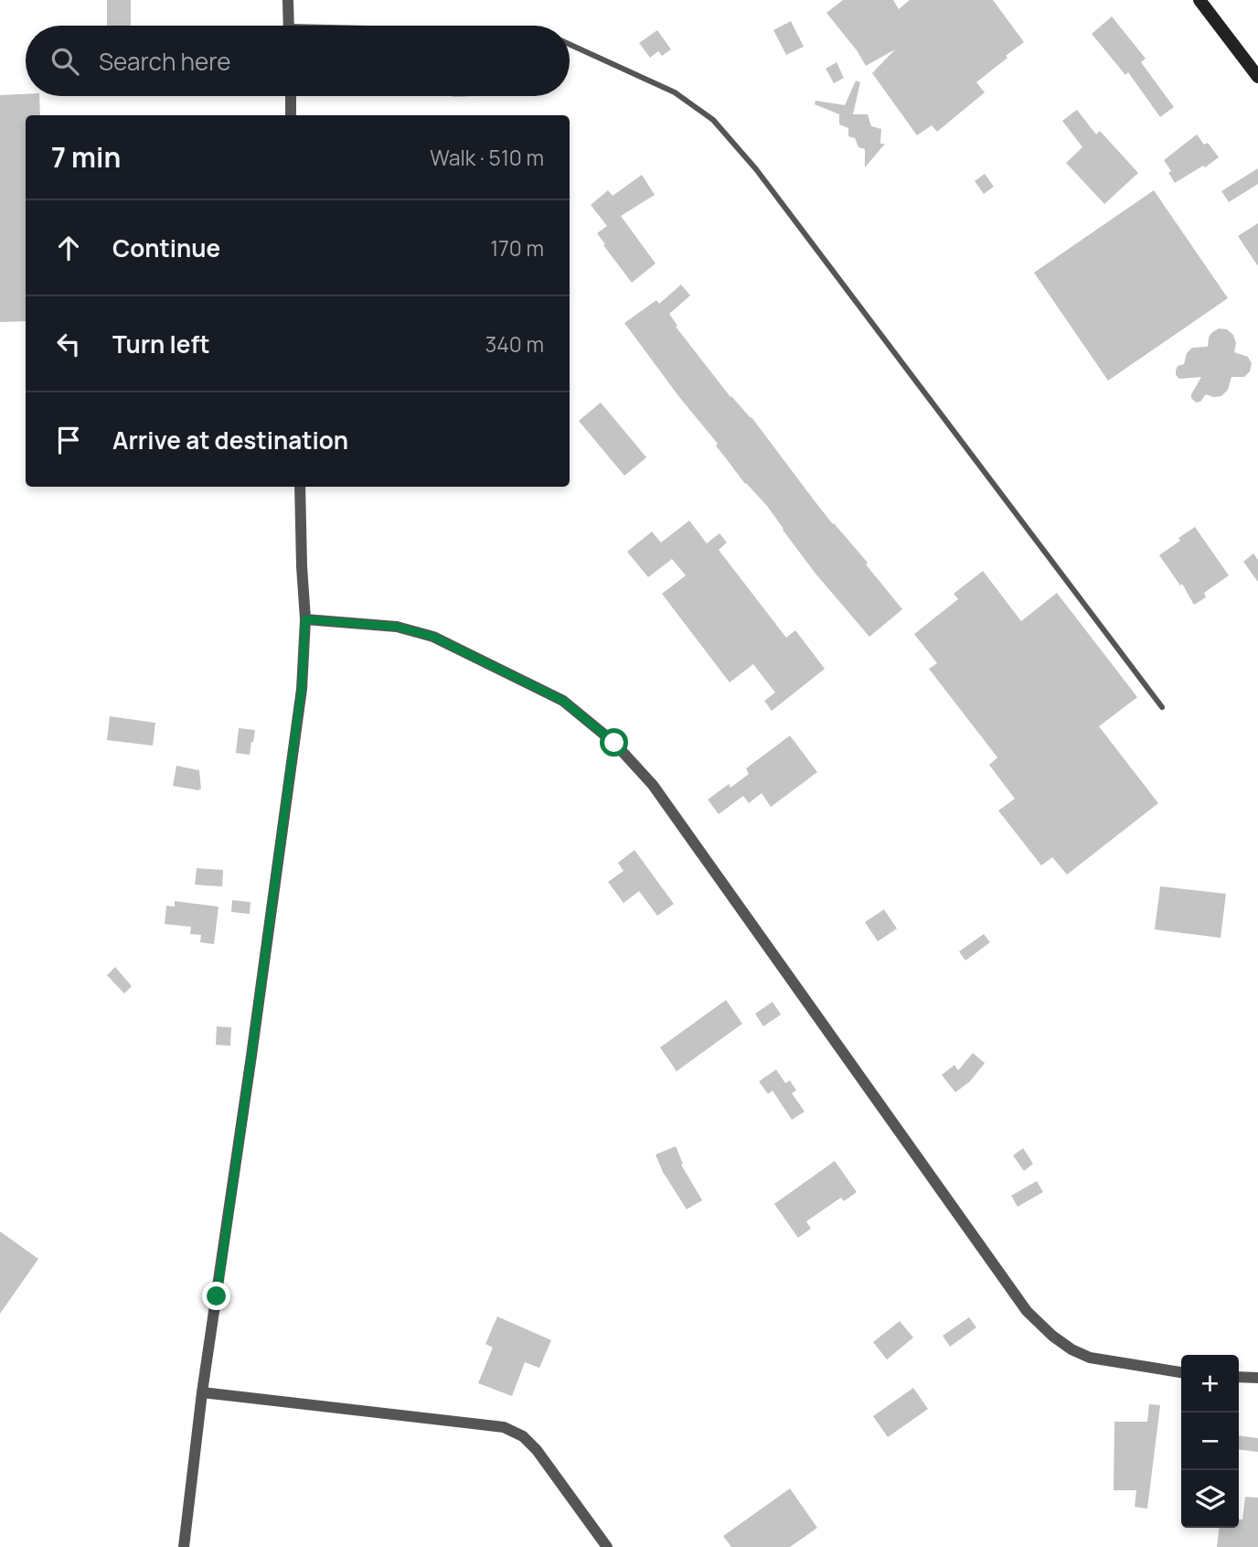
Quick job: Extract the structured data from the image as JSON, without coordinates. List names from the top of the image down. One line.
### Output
{"page":{"search":"Search here","heading":["7 min","Walk · 510 m"],"list":[["Continue","170 m"],["Turn left","340 m"],"Arrive at destination"],"map_buttons":["+","−"]}}
